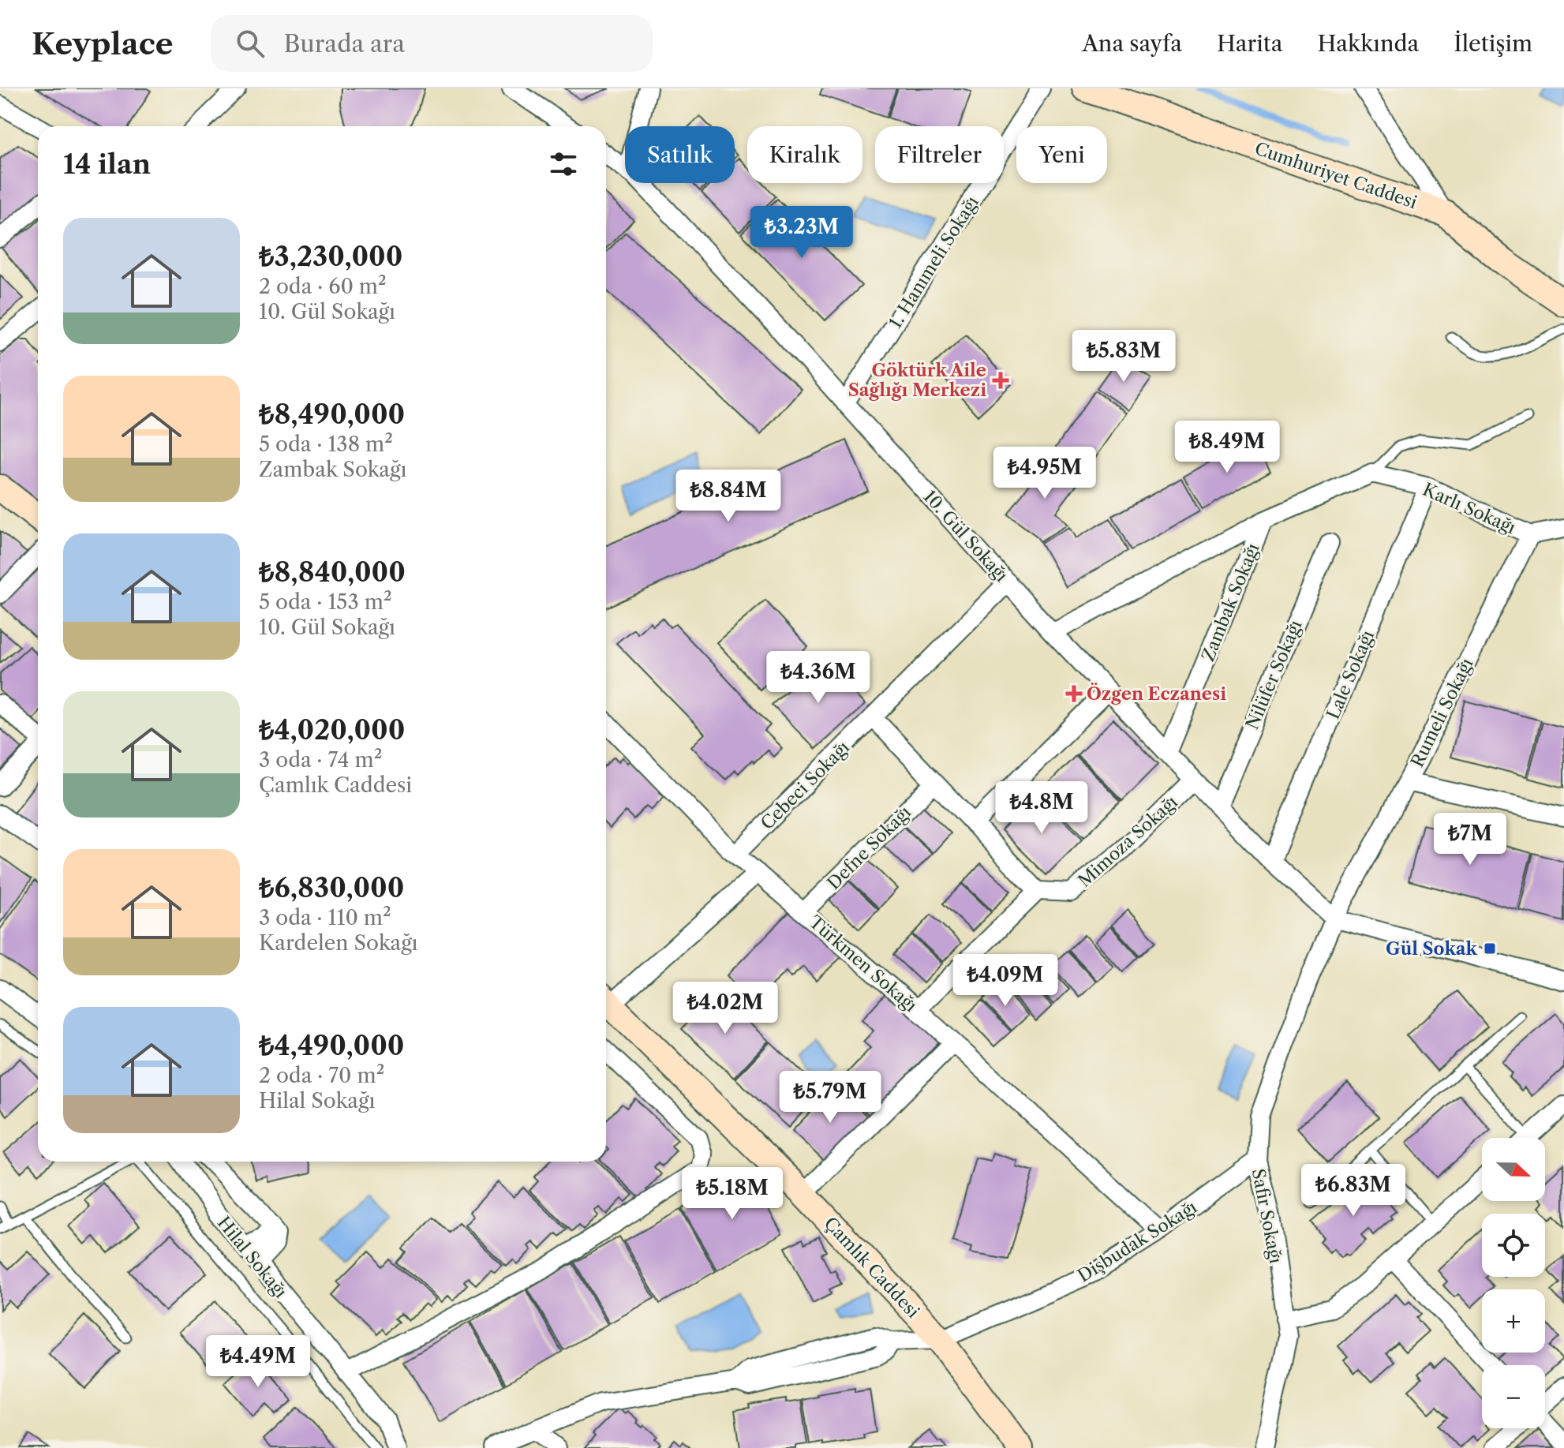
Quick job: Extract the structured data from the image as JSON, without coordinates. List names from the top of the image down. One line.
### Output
{"streets":{"main road":["Cumhuriyet Caddesi","Çamlık Caddesi"],"street":["1. Hanımeli Sokağı","Karlı Sokağı","10. Gül Sokağı","Zambak Sokağı","Nilüfer Sokağı","Lale Sokağı","Rumeli Sokağı","Cebeci Sokağı","Mimoza Sokağı","Defne Sokağı","Türkmen Sokağı","Safir Sokağı","Dişbudak Sokağı","Hilal Sokağı"]},"crossings":[["1. Hanımeli Sokağı","10. Gül Sokağı"],["Karlı Sokağı","Lale Sokağı"],["Karlı Sokağı","Rumeli Sokağı"],["10. Gül Sokağı","Zambak Sokağı"],["10. Gül Sokağı","Nilüfer Sokağı"],["10. Gül Sokağı","Lale Sokağı"],["10. Gül Sokağı","Rumeli Sokağı"],["10. Gül Sokağı","Cebeci Sokağı"],["10. Gül Sokağı","Mimoza Sokağı"],["10. Gül Sokağı","Safir Sokağı"],["Rumeli Sokağı","Safir Sokağı"],["Cebeci Sokağı","Türkmen Sokağı"],["Defne Sokağı","Türkmen Sokağı"],["Türkmen Sokağı","Dişbudak Sokağı"],["Safir Sokağı","Dişbudak Sokağı"],["Dişbudak Sokağı","Çamlık Caddesi"]],"places":{"health":["Göktürk Aile Sağlığı Merkezi","Özgen Eczanesi"],"transit":["Gül Sokak"]},"north":"right","page":{"header":"Keyplace","search":"Burada ara","nav":["Ana sayfa","Harita","Hakkında","İletişim"],"chip":["Satılık","Kiralık","Filtreler","Yeni"],"heading":"14 ilan","list":[{"name":"₺3,230,000","note":"2 oda · 60 m² · 10. Gül Sokağı"},{"name":"₺8,490,000","note":"5 oda · 138 m² · Zambak Sokağı"},{"name":"₺8,840,000","note":"5 oda · 153 m² · 10. Gül Sokağı"},{"name":"₺4,020,000","note":"3 oda · 74 m² · Çamlık Caddesi"},{"name":"₺6,830,000","note":"3 oda · 110 m² · Kardelen Sokağı"},{"name":"₺4,490,000","note":"2 oda · 70 m² · Hilal Sokağı"}],"price":["₺3.23M","₺5.83M","₺8.49M","₺4.95M","₺8.84M","₺4.36M","₺4.8M","₺7M","₺4.09M","₺4.02M","₺5.79M","₺6.83M","₺5.18M","₺4.49M"],"map_buttons":["+","−"]}}
